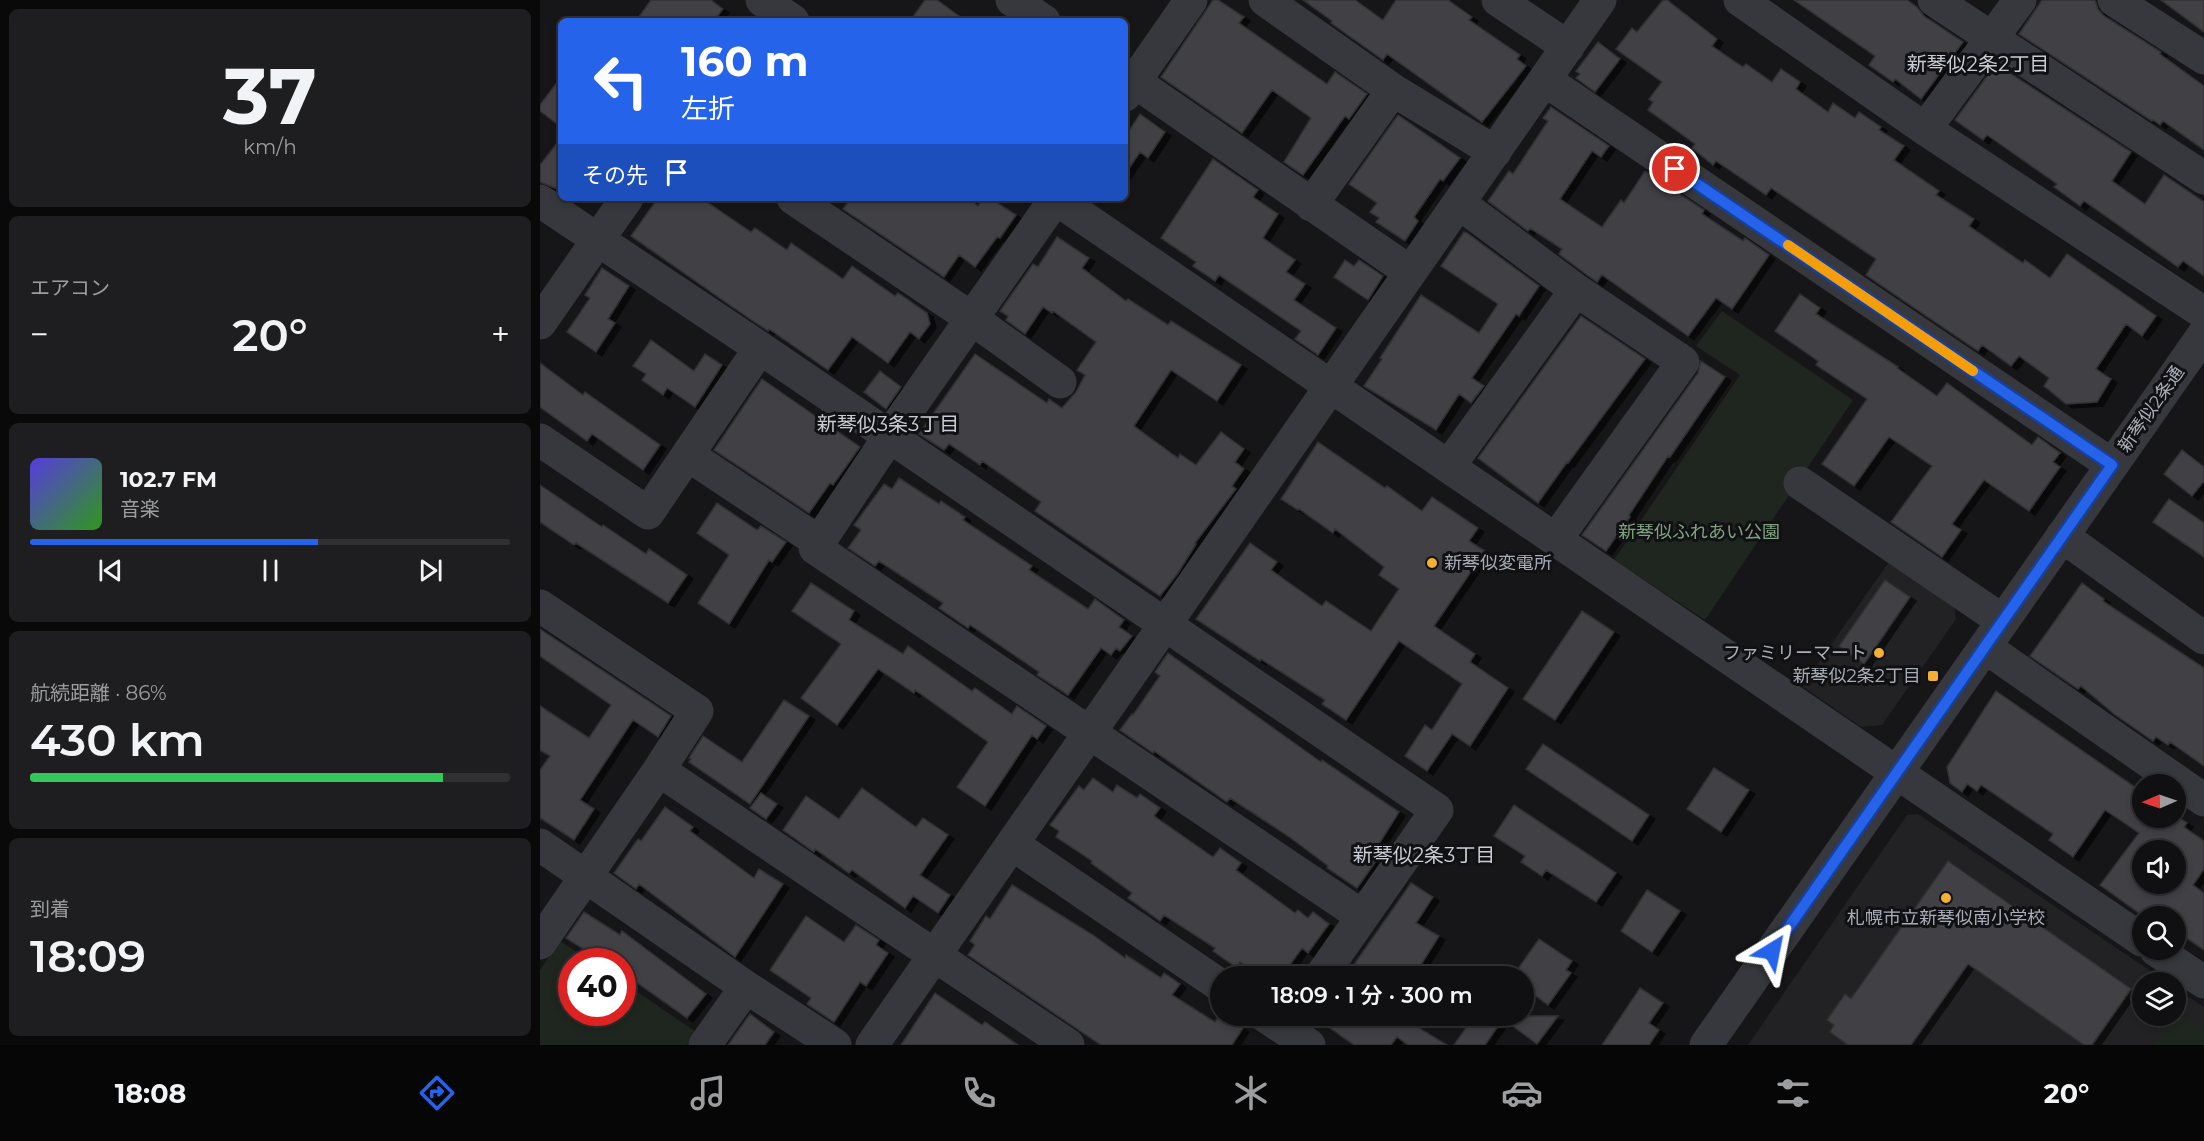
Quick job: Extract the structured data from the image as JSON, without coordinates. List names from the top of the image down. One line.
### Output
{"streets":{"street":["新琴似2条通"]},"districts":["新琴似2条2丁目","新琴似3条3丁目","新琴似2条3丁目"],"parks":["新琴似ふれあい公園"],"places":{"other":["新琴似変電所","ファミリーマート","札幌市立新琴似南小学校"],"transit":["新琴似2条2丁目"]},"north":"left","page":{"tile":[["37","km/h"],"エアコン",["航続距離 · 86%","430 km"],["到着","18:09"]],"turn":["160 m","左折"],"then":"その先","heat":["−","20°","+"],"song":["102.7 FM","音楽"],"limit":"40","trip":"18:09 · 1 分 · 300 m","tabs":["18:08","20°"]}}
